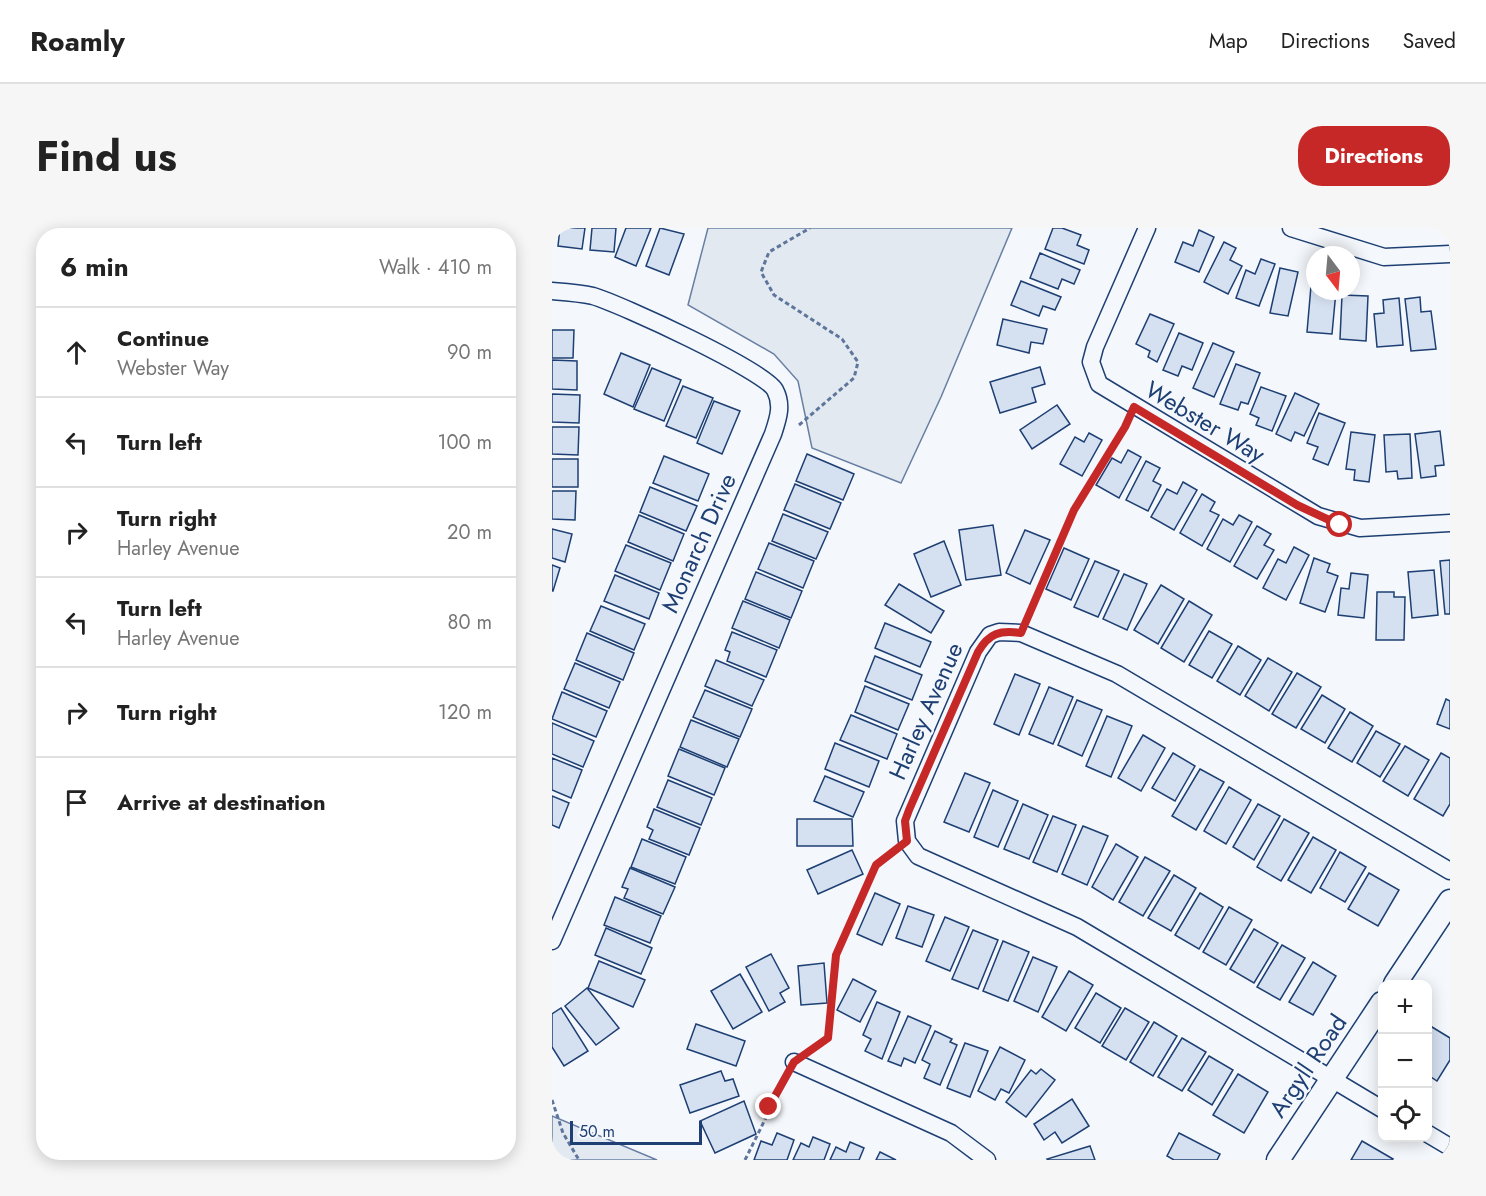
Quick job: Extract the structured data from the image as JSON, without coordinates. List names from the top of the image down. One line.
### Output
{"streets":{"street":["Webster Way","Monarch Drive","Harley Avenue","Argyll Road"]},"scale_bar":"50 m","north":"bottom","page":{"header":"Roamly","nav":["Map","Directions","Saved"],"title":"Find us","buttons":"Directions","heading":["6 min","Walk · 410 m"],"list":[["Continue","Webster Way","90 m"],["Turn left","100 m"],["Turn right","Harley Avenue","20 m"],["Turn left","Harley Avenue","80 m"],["Turn right","120 m"],"Arrive at destination"],"map_buttons":["+","−"],"scale":"50 m"}}
